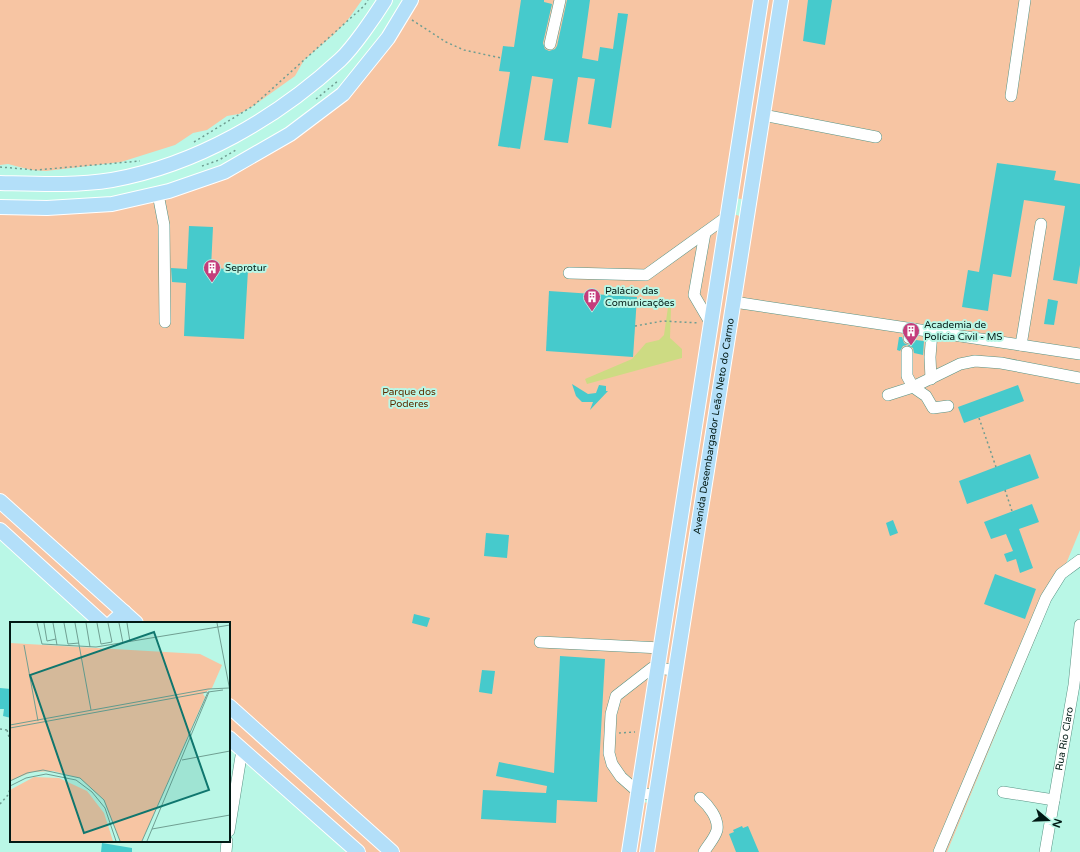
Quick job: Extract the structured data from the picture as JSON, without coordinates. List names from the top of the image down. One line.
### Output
{"streets":{"main road":["Avenida Desembargador Leão Neto do Carmo"],"street":["Rua Rio Claro"]},"parks":["Parque dos Poderes"],"places":{"building":["Seprotur","Palácio das Comunicações","Academia de Polícia Civil - MS"]},"north":"right"}
